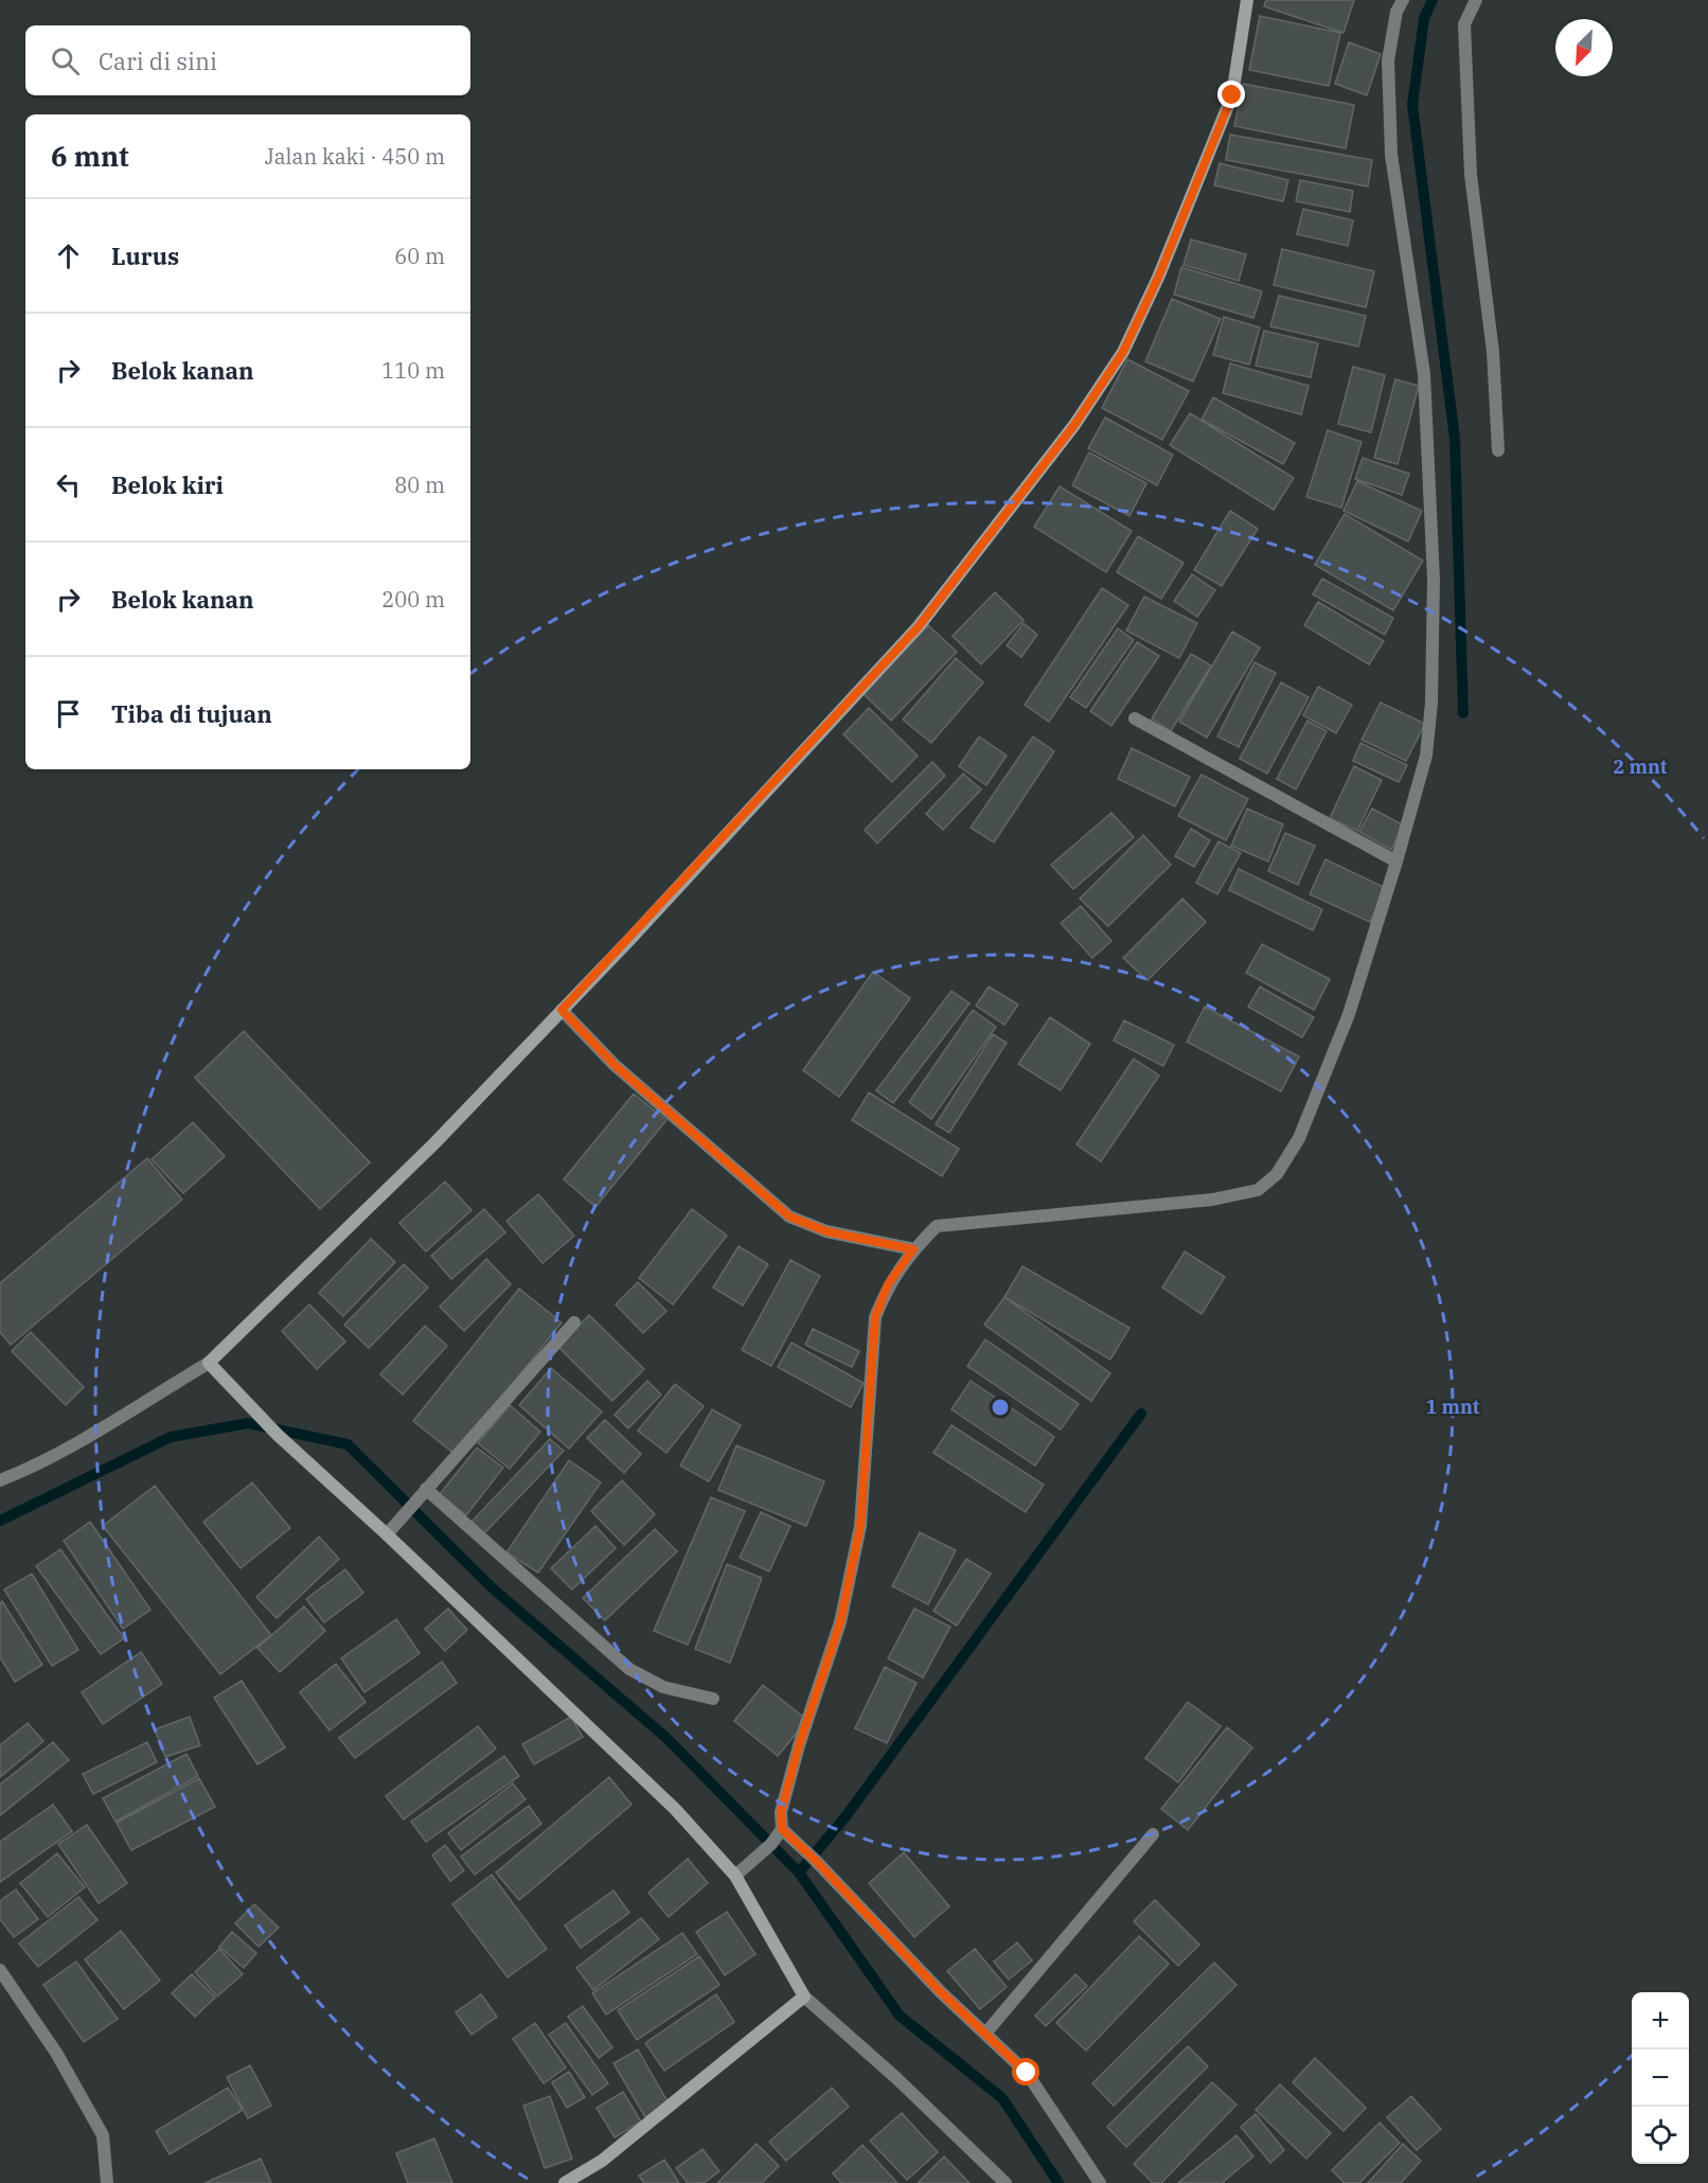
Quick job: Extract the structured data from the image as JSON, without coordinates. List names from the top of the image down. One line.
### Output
{"north":"bottom left","page":{"search":"Cari di sini","heading":["6 mnt","Jalan kaki · 450 m"],"list":[["Lurus","60 m"],["Belok kanan","110 m"],["Belok kiri","80 m"],["Belok kanan","200 m"],"Tiba di tujuan"],"map_buttons":["+","−"]},"rings":["2 mnt","1 mnt"]}
